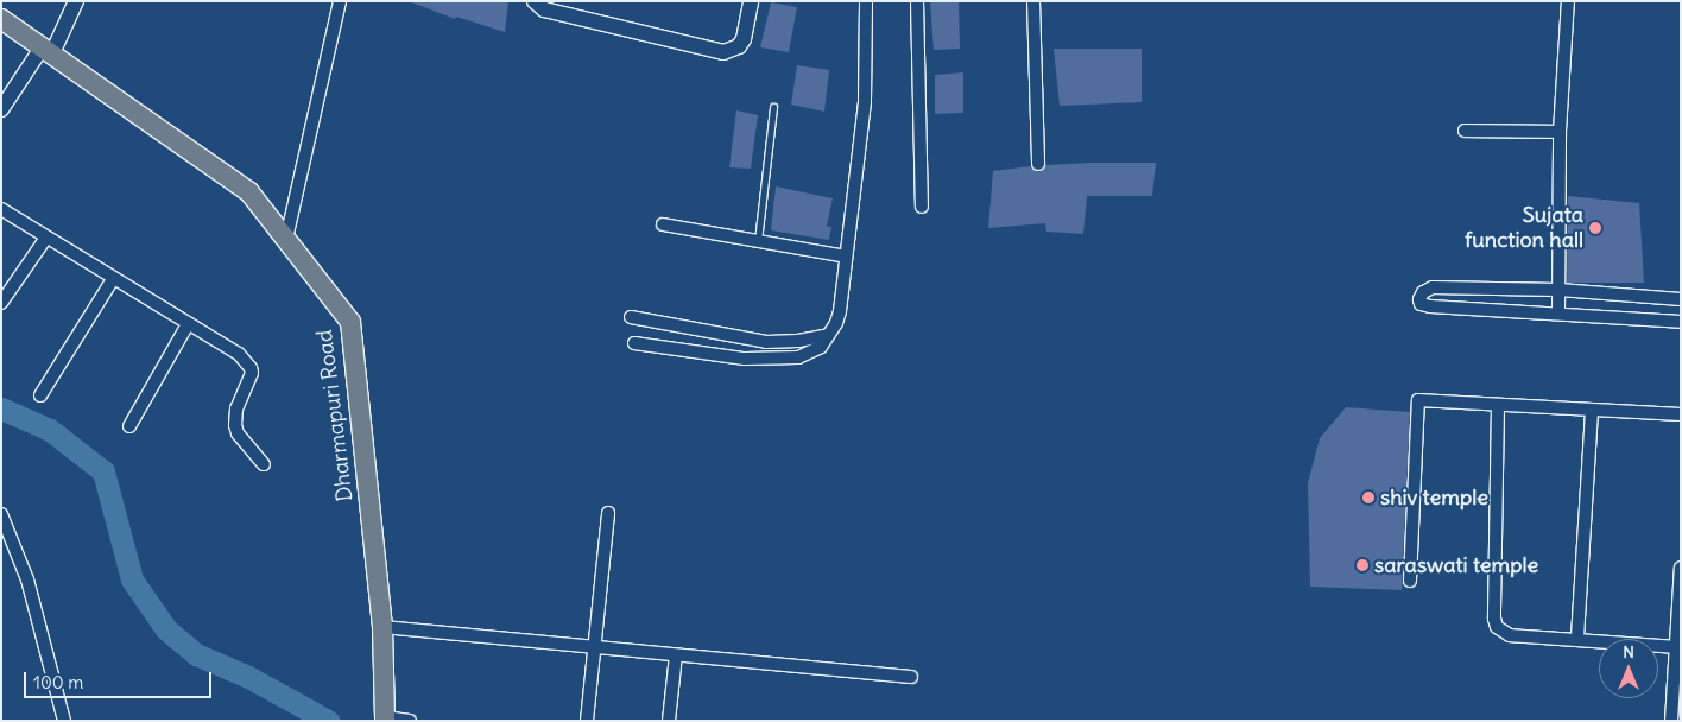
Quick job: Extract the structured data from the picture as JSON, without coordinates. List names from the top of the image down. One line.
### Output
{"streets":{"main road":["Dharmapuri Road"]},"places":["Sujata function hall","shiv temple","saraswati temple"],"scale_bar":"100 m","north":"top"}
